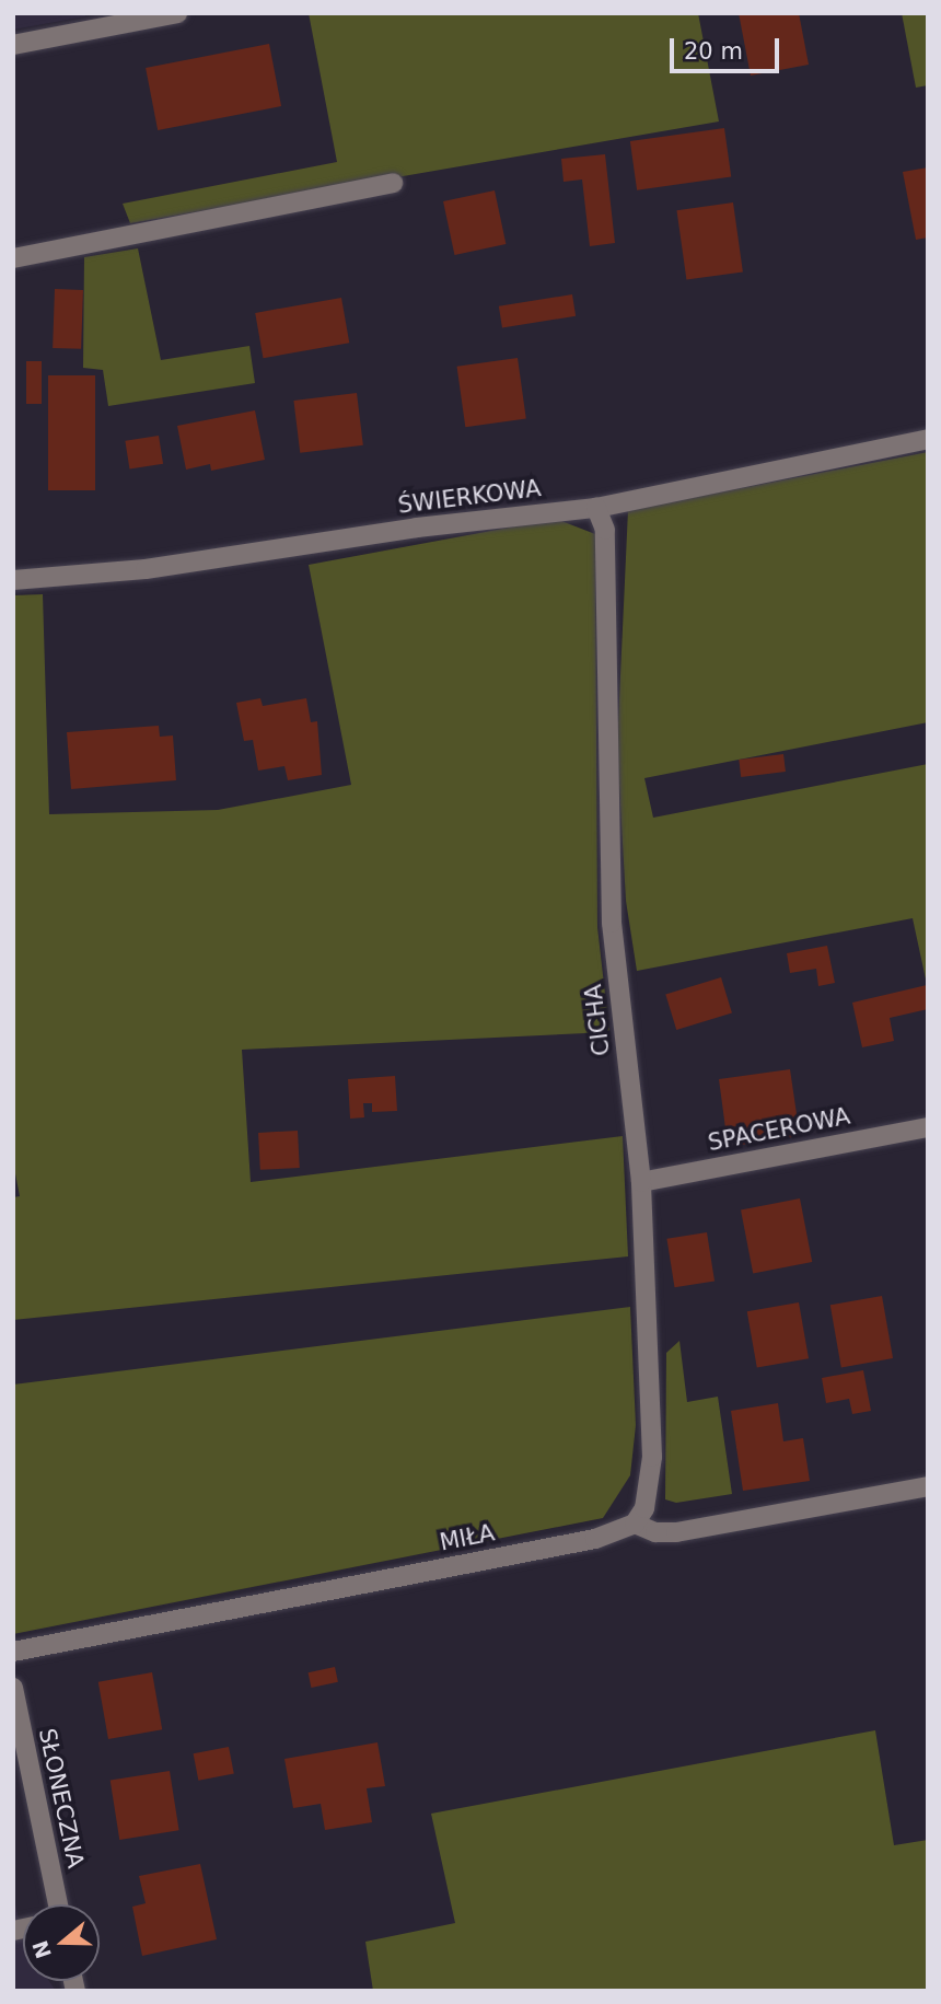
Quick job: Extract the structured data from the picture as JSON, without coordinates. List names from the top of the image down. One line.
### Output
{"streets":{"street":["ŚWIERKOWA","CICHA","SPACEROWA","MIŁA","SŁONECZNA"]},"crossings":[["ŚWIERKOWA","CICHA"],["CICHA","SPACEROWA"],["CICHA","MIŁA"]],"scale_bar":"20 m","north":"left"}
